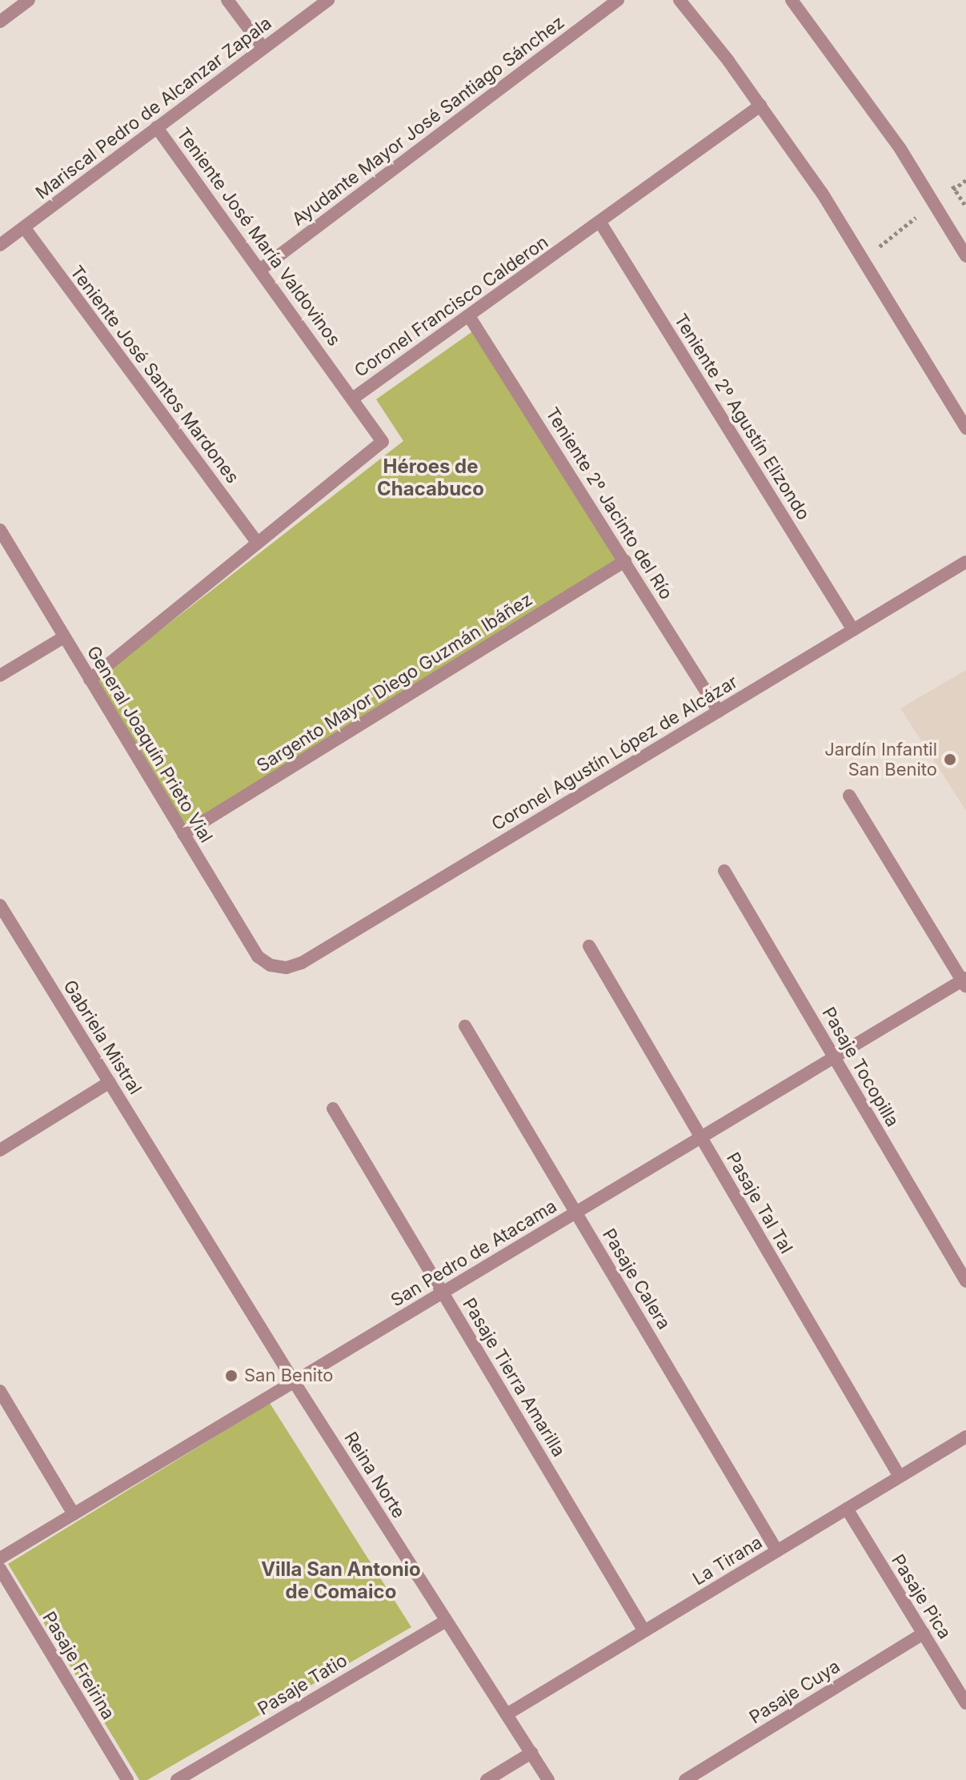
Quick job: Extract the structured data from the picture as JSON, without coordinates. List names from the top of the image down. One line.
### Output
{"streets":{"street":["Mariscal Pedro de Alcanzar Zapala","Ayudante Mayor José Santiago Sánchez","Teniente José María Valdovinos","Coronel Francisco Calderon","Teniente José Santos Mardones","Teniente 2º Agustín Elizondo","Teniente 2º Jacinto del Río","Sargento Mayor Diego Guzmán Ibáñez","General Joaquín Prieto Vial","Coronel Agustín López de Alcázar","Gabriela Mistral","Pasaje Tocopilla","Pasaje Tal Tal","San Pedro de Atacama","Pasaje Calera","Pasaje Tierra Amarilla","Reina Norte","La Tirana","Pasaje Pica","Pasaje Freirina","Pasaje Tatio","Pasaje Cuya"]},"crossings":[["Mariscal Pedro de Alcanzar Zapala","Teniente José María Valdovinos"],["Mariscal Pedro de Alcanzar Zapala","Teniente José Santos Mardones"],["Ayudante Mayor José Santiago Sánchez","Teniente José María Valdovinos"],["Teniente José María Valdovinos","Coronel Francisco Calderon"],["Coronel Francisco Calderon","Teniente José Santos Mardones"],["Coronel Francisco Calderon","Teniente 2º Agustín Elizondo"],["Coronel Francisco Calderon","Teniente 2º Jacinto del Río"],["Coronel Francisco Calderon","General Joaquín Prieto Vial"],["Teniente 2º Agustín Elizondo","Coronel Agustín López de Alcázar"],["Teniente 2º Jacinto del Río","Sargento Mayor Diego Guzmán Ibáñez"],["Teniente 2º Jacinto del Río","Coronel Agustín López de Alcázar"],["Sargento Mayor Diego Guzmán Ibáñez","General Joaquín Prieto Vial"],["General Joaquín Prieto Vial","Coronel Agustín López de Alcázar"],["Gabriela Mistral","Reina Norte"],["Pasaje Tocopilla","San Pedro de Atacama"],["Pasaje Tal Tal","San Pedro de Atacama"],["Pasaje Tal Tal","La Tirana"],["San Pedro de Atacama","Pasaje Calera"],["San Pedro de Atacama","Pasaje Tierra Amarilla"],["San Pedro de Atacama","Reina Norte"],["Pasaje Calera","La Tirana"],["Pasaje Tierra Amarilla","La Tirana"],["Reina Norte","La Tirana"],["Reina Norte","Pasaje Tatio"],["La Tirana","Pasaje Pica"],["Pasaje Pica","Pasaje Cuya"]],"districts":["Héroes de Chacabuco","Villa San Antonio de Comaico"],"places":["Jardín Infantil San Benito","San Benito"]}
